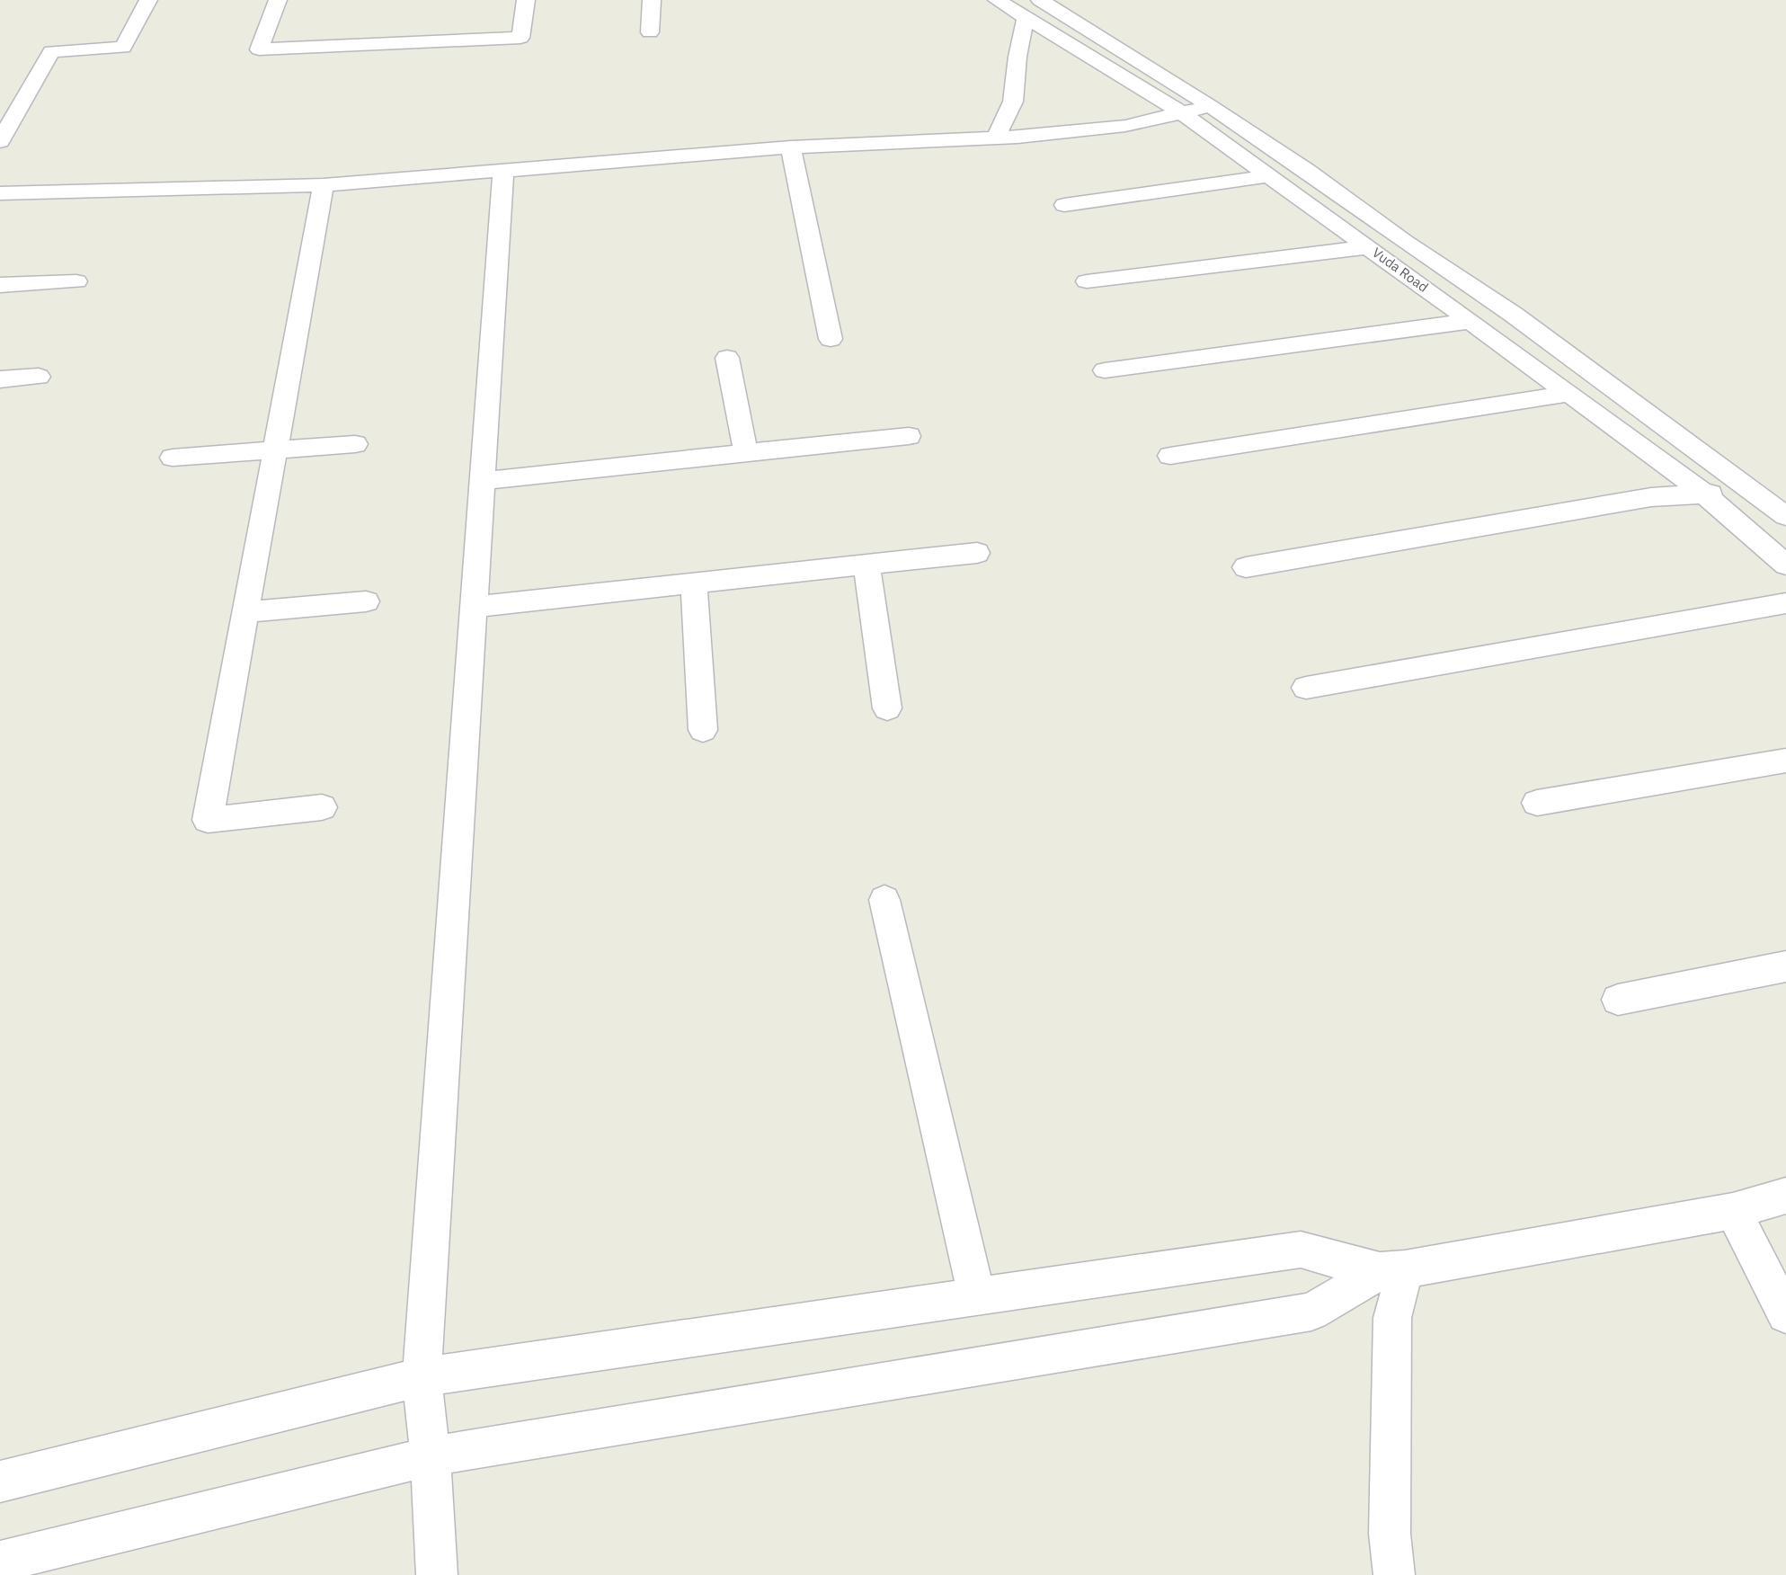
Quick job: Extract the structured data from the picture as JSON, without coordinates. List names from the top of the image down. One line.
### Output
{"streets":{"street":["Vuda Road"]}}
